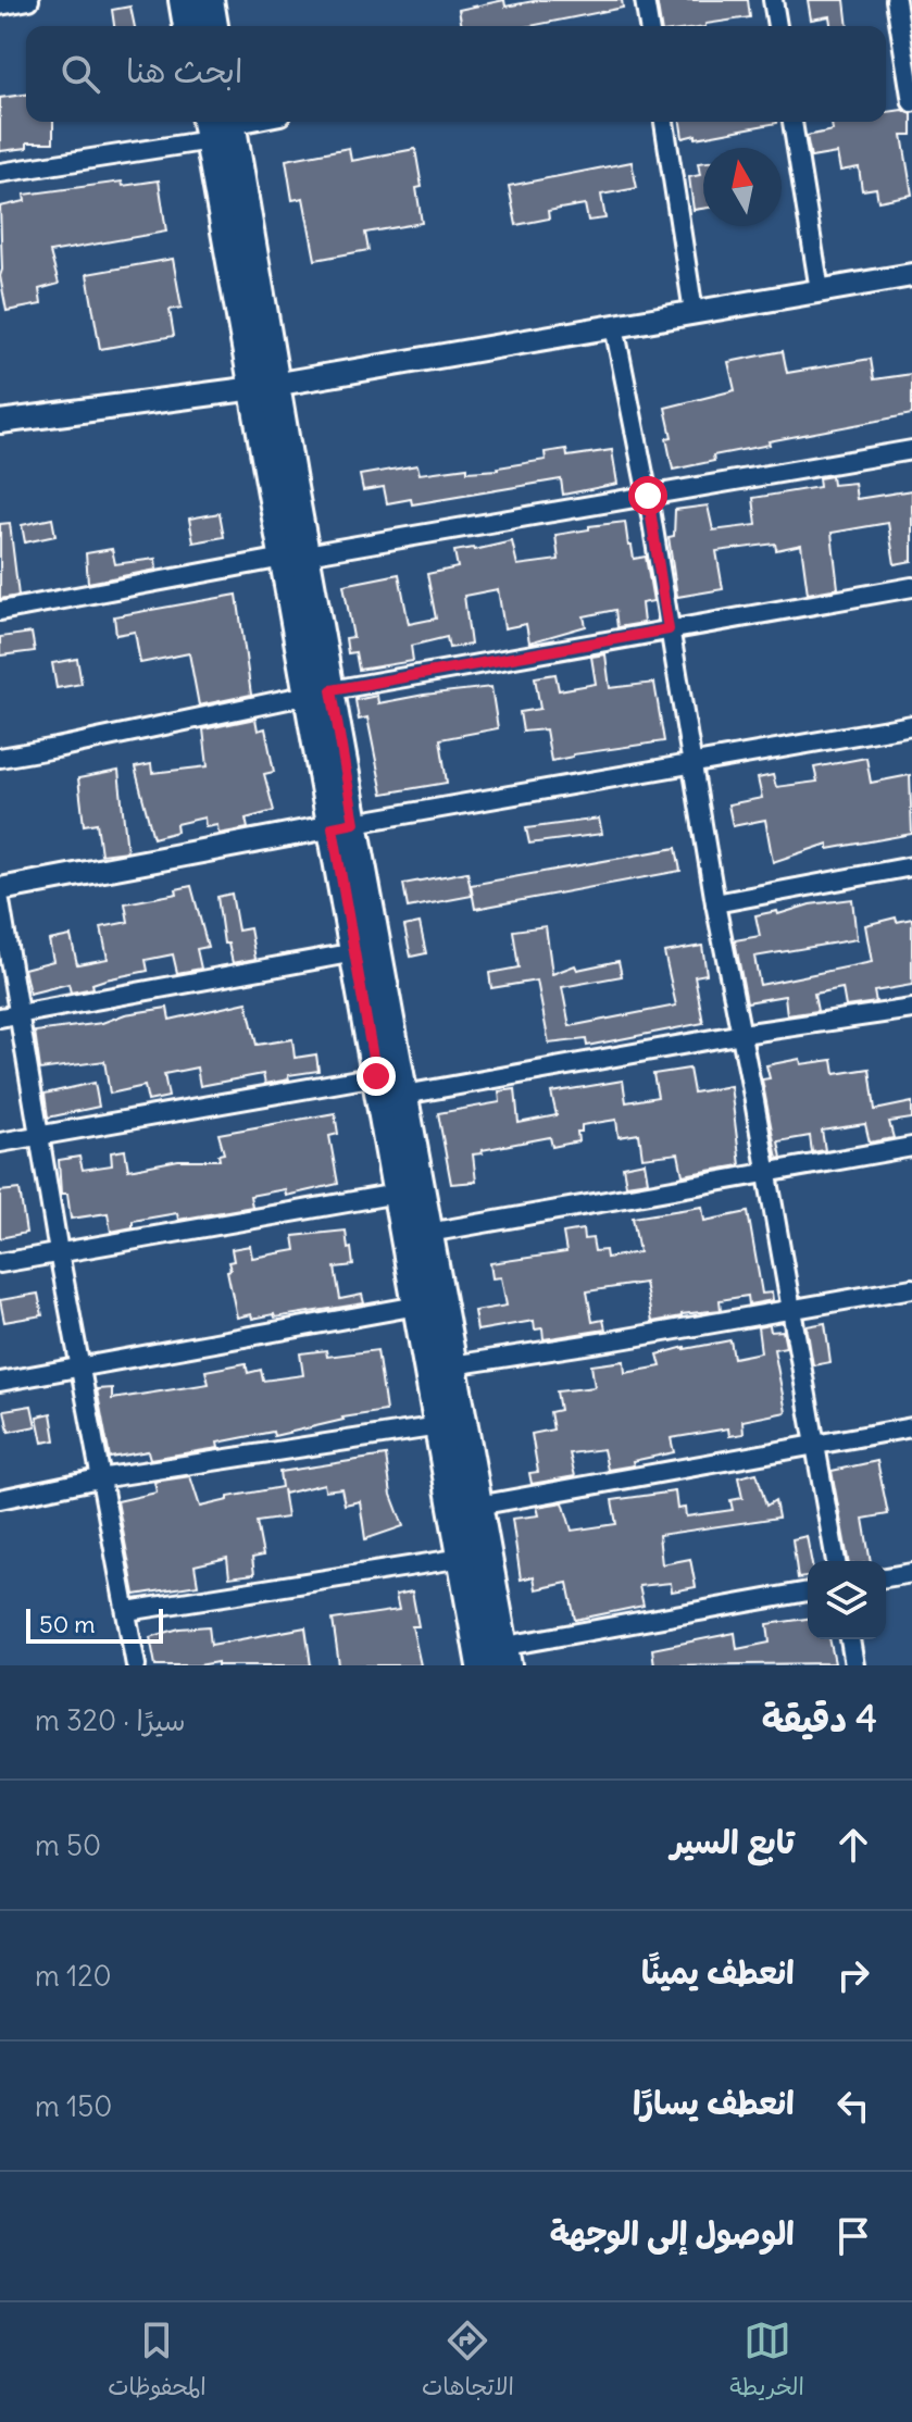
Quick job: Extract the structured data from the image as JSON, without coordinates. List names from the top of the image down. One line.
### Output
{"scale_bar":"50 m","north":"top","page":{"search":"ابحث هنا","scale":"50 m","heading":["4 دقيقة","سيرًا · 320 m"],"list":[["تابع السير","50 m"],["انعطف يمينًا","120 m"],["انعطف يسارًا","150 m"],"الوصول إلى الوجهة"],"nav":["الخريطة","الاتجاهات","المحفوظات"]}}
